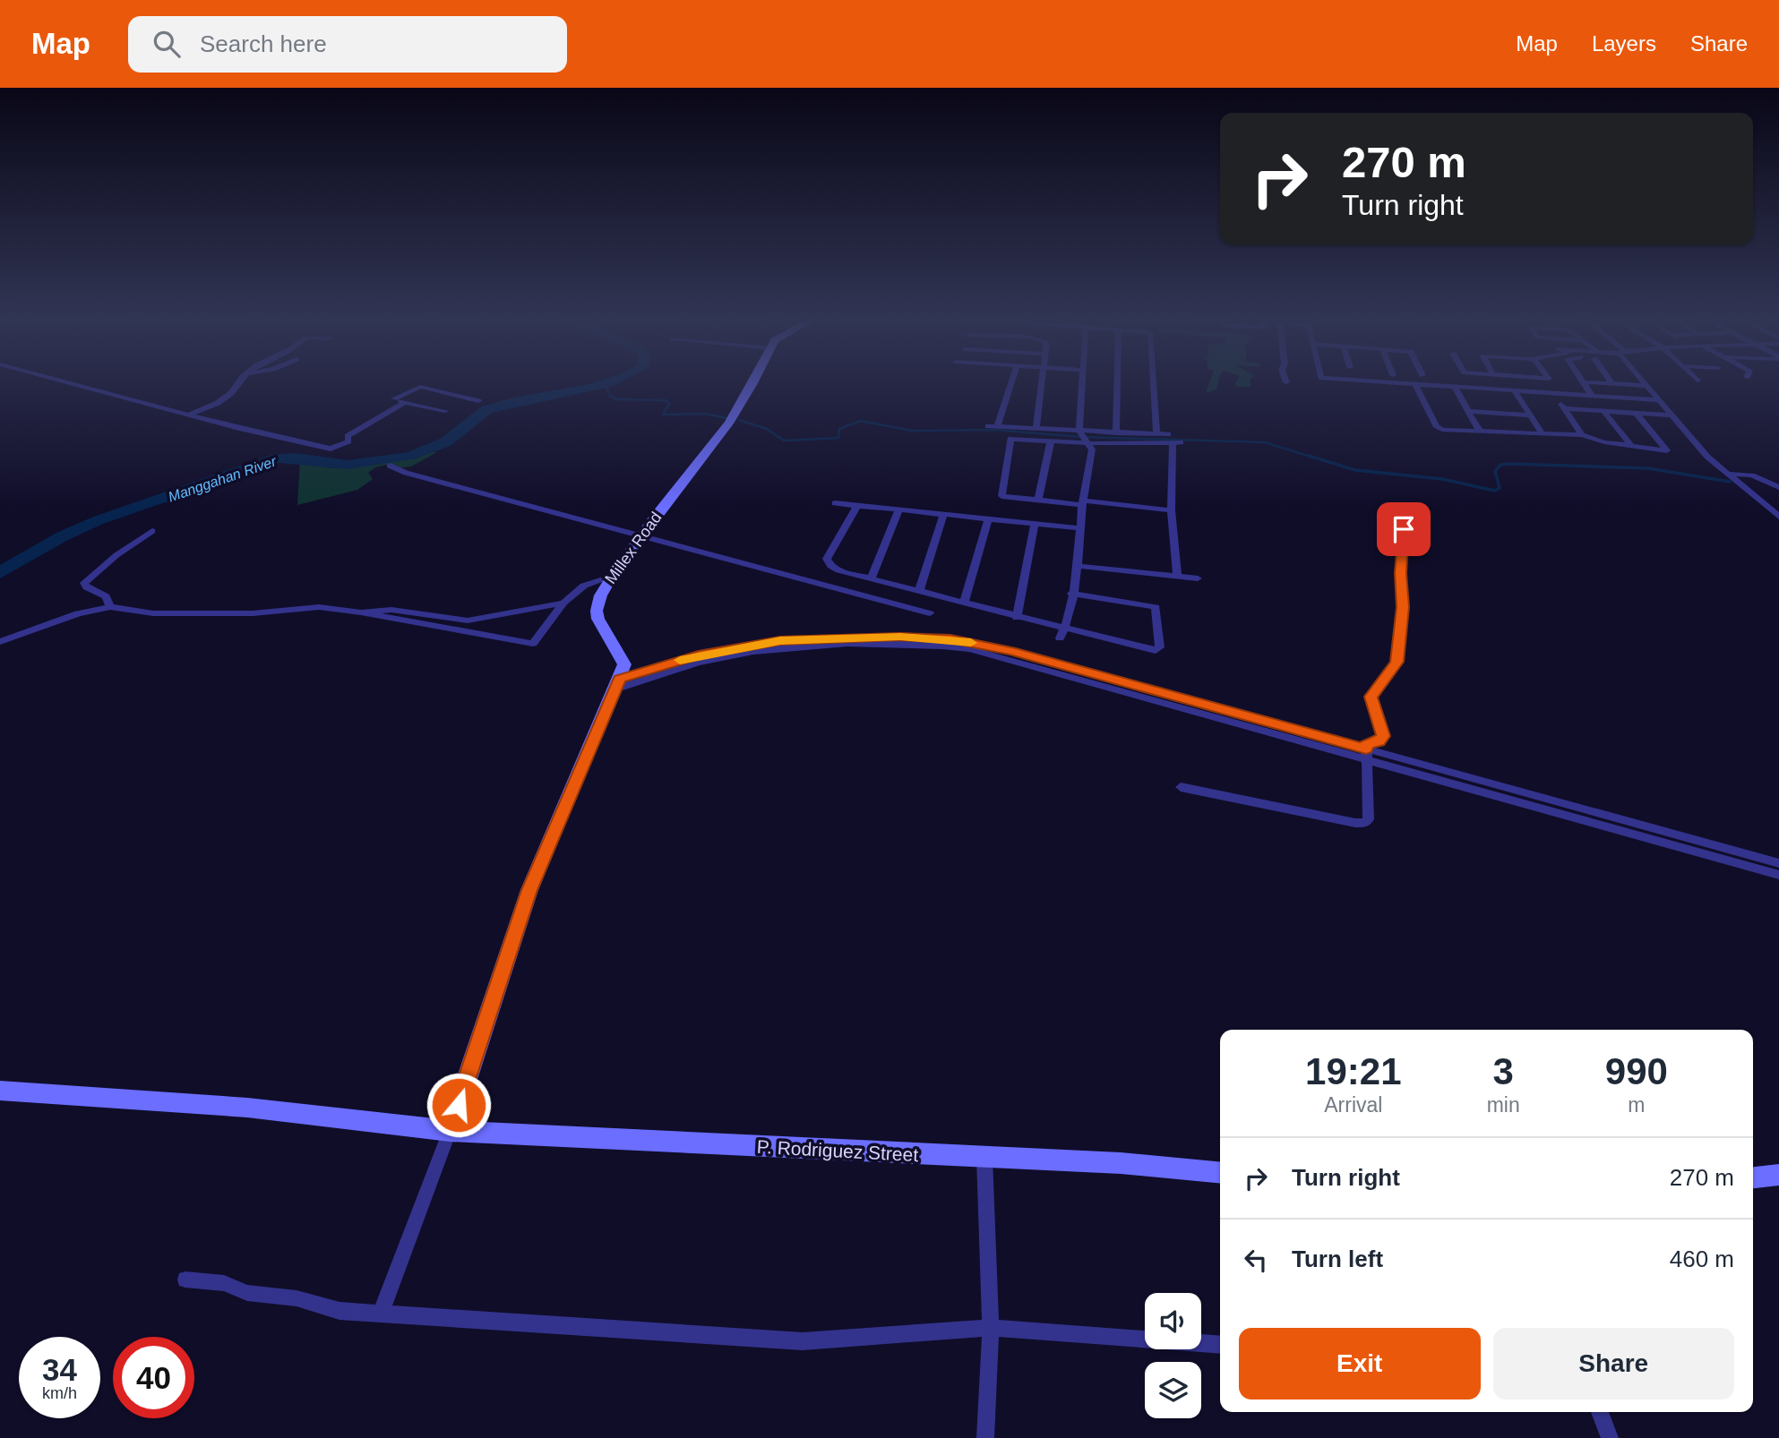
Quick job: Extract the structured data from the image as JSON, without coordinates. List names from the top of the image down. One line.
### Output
{"streets":{"street":["Millex Road","P. Rodriguez Street"]},"crossings":[["Millex Road","P. Rodriguez Street"]],"water":["Manggahan River"],"page":{"header":"Map","search":"Search here","nav":["Map","Layers","Share"],"turn":["270 m","Turn right"],"eta":["19:21","Arrival","3","min","990","m"],"list":[{"name":"Turn right","value":"270 m"},{"name":"Turn left","value":"460 m"}],"buttons":["Exit","Share"],"speed":"34 km/h","limit":"40"}}
